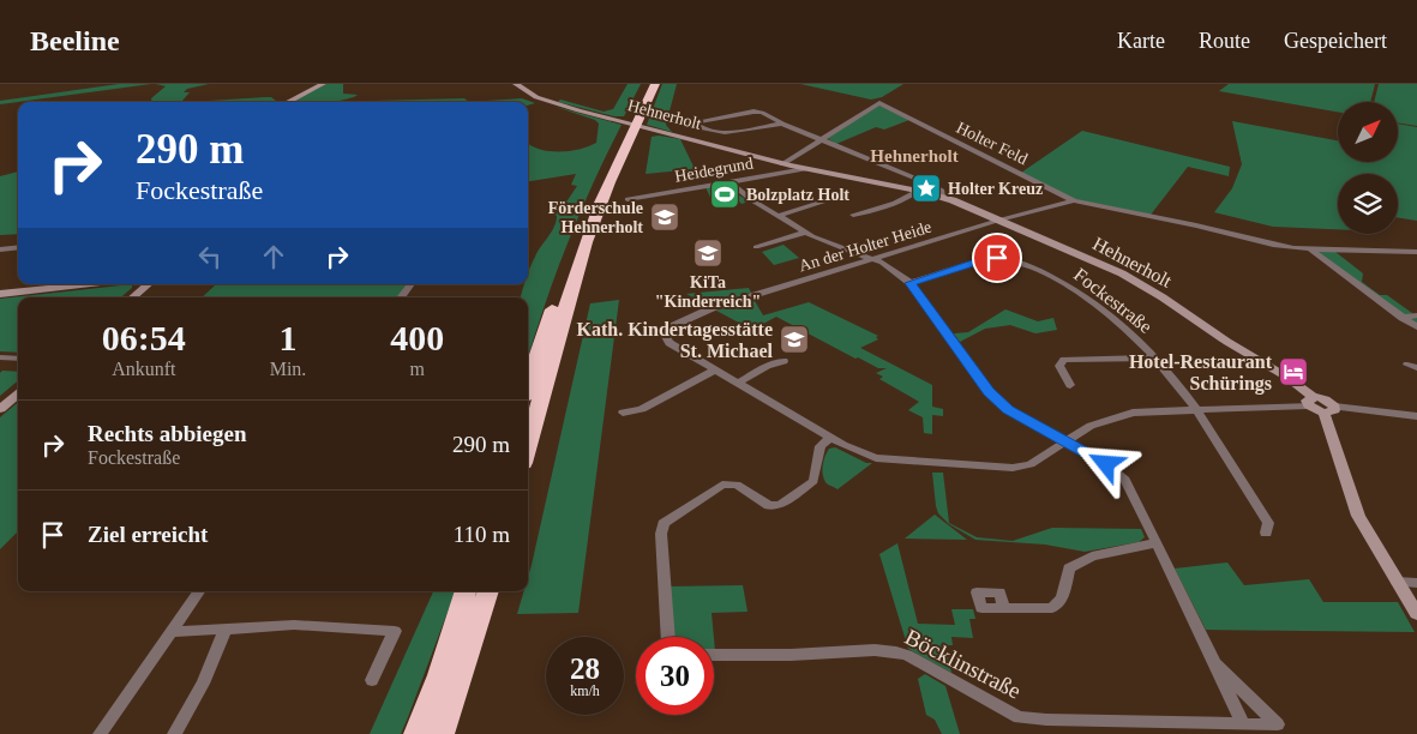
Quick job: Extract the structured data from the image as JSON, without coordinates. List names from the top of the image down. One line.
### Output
{"streets":{"street":["Hehnerholt","Holter Feld","Heidegrund","An der Holter Heide","Fockestraße","Böcklinstraße"]},"crossings":[["Hehnerholt","Heidegrund"],["Hehnerholt","An der Holter Heide"],["Holter Feld","An der Holter Heide"]],"districts":["Hehnerholt"],"places":{"place":["Holter Kreuz"],"sports":["Bolzplatz Holt"],"school or university":["Förderschule Hehnerholt","KiTa \"Kinderreich\"","Kath. Kindertagesstätte St. Michael"],"hotel":["Hotel-Restaurant Schürings"]},"north":"top right","page":{"header":"Beeline","nav":["Karte","Route","Gespeichert"],"turn":["290 m","Fockestraße"],"eta":["06:54","Ankunft","1","Min.","400","m"],"list":[{"name":"Rechts abbiegen","note":"Fockestraße","value":"290 m"},{"name":"Ziel erreicht","value":"110 m"}],"speed":"28 km/h","limit":"30"}}
